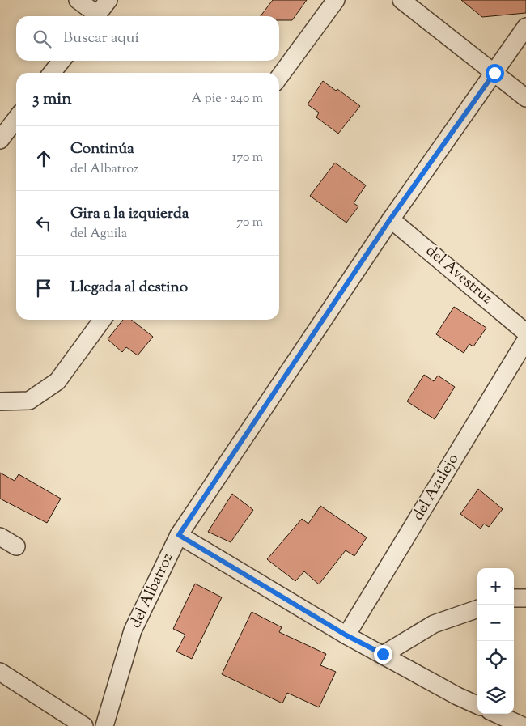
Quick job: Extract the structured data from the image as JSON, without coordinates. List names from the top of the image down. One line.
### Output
{"streets":{"street":["del Avestruz","del Azulejo","del Albatroz"]},"crossings":[["del Avestruz","del Albatroz"]],"page":{"search":"Buscar aquí","heading":["3 min","A pie · 240 m"],"list":[["Continúa","del Albatroz","170 m"],["Gira a la izquierda","del Aguila","70 m"],"Llegada al destino"],"map_buttons":["+","−"]}}
